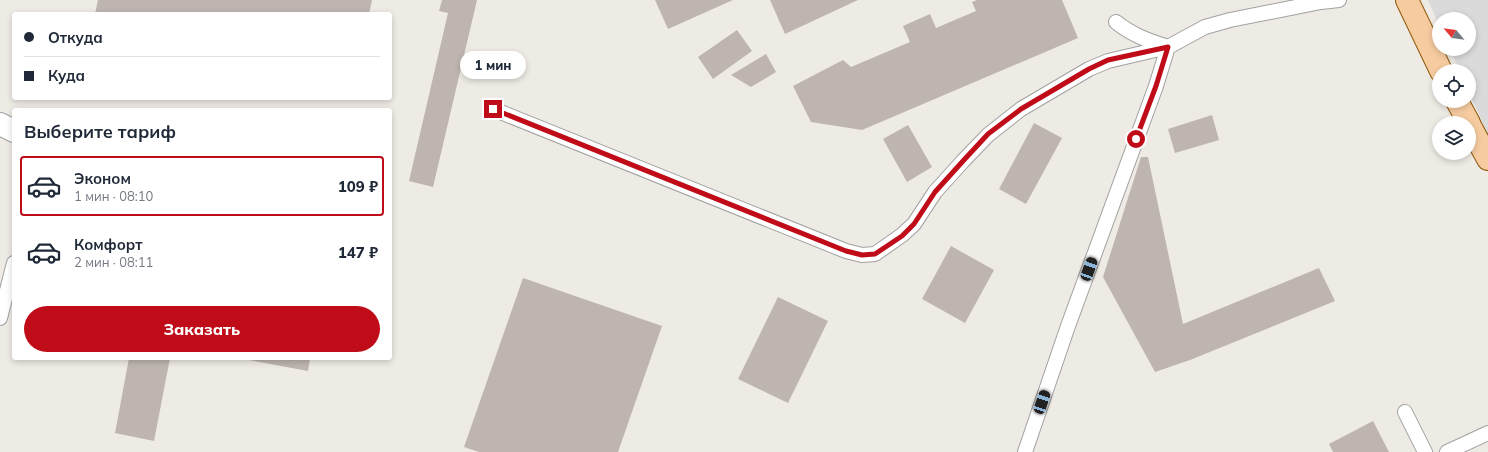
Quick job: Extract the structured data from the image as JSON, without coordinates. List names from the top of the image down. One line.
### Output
{"north":"top left","page":{"banner":["Откуда","Куда"],"bubble":"1 мин","heading":"Выберите тариф","list":[{"name":"Эконом","note":"1 мин · 08:10","value":"109 ₽"},{"name":"Комфорт","note":"2 мин · 08:11","value":"147 ₽"}],"buttons":"Заказать"}}
